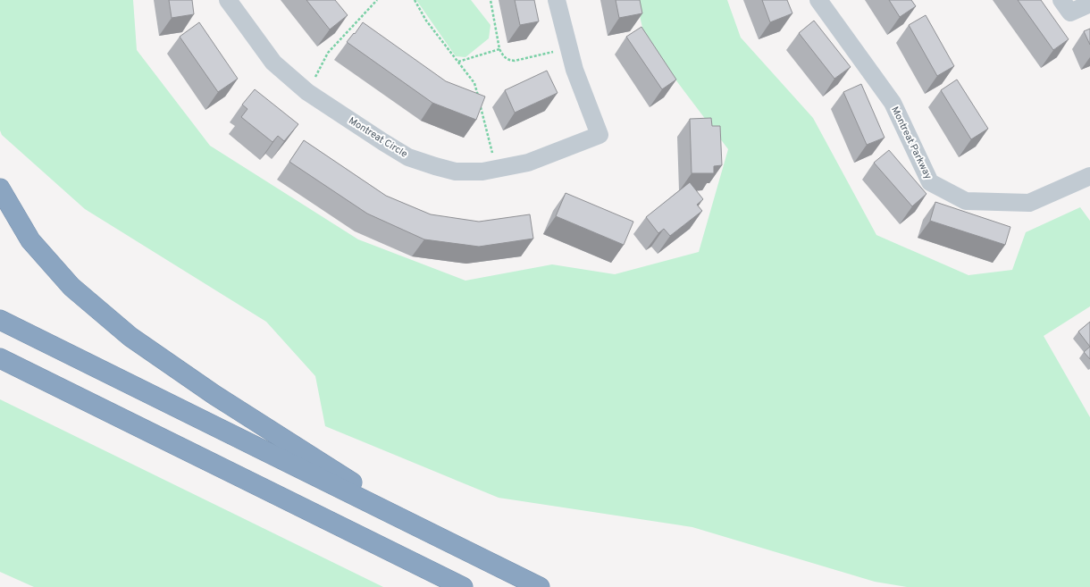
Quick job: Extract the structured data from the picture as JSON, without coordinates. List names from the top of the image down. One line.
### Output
{"streets":{"street":["Montreat Circle","Montreat Parkway"]}}
